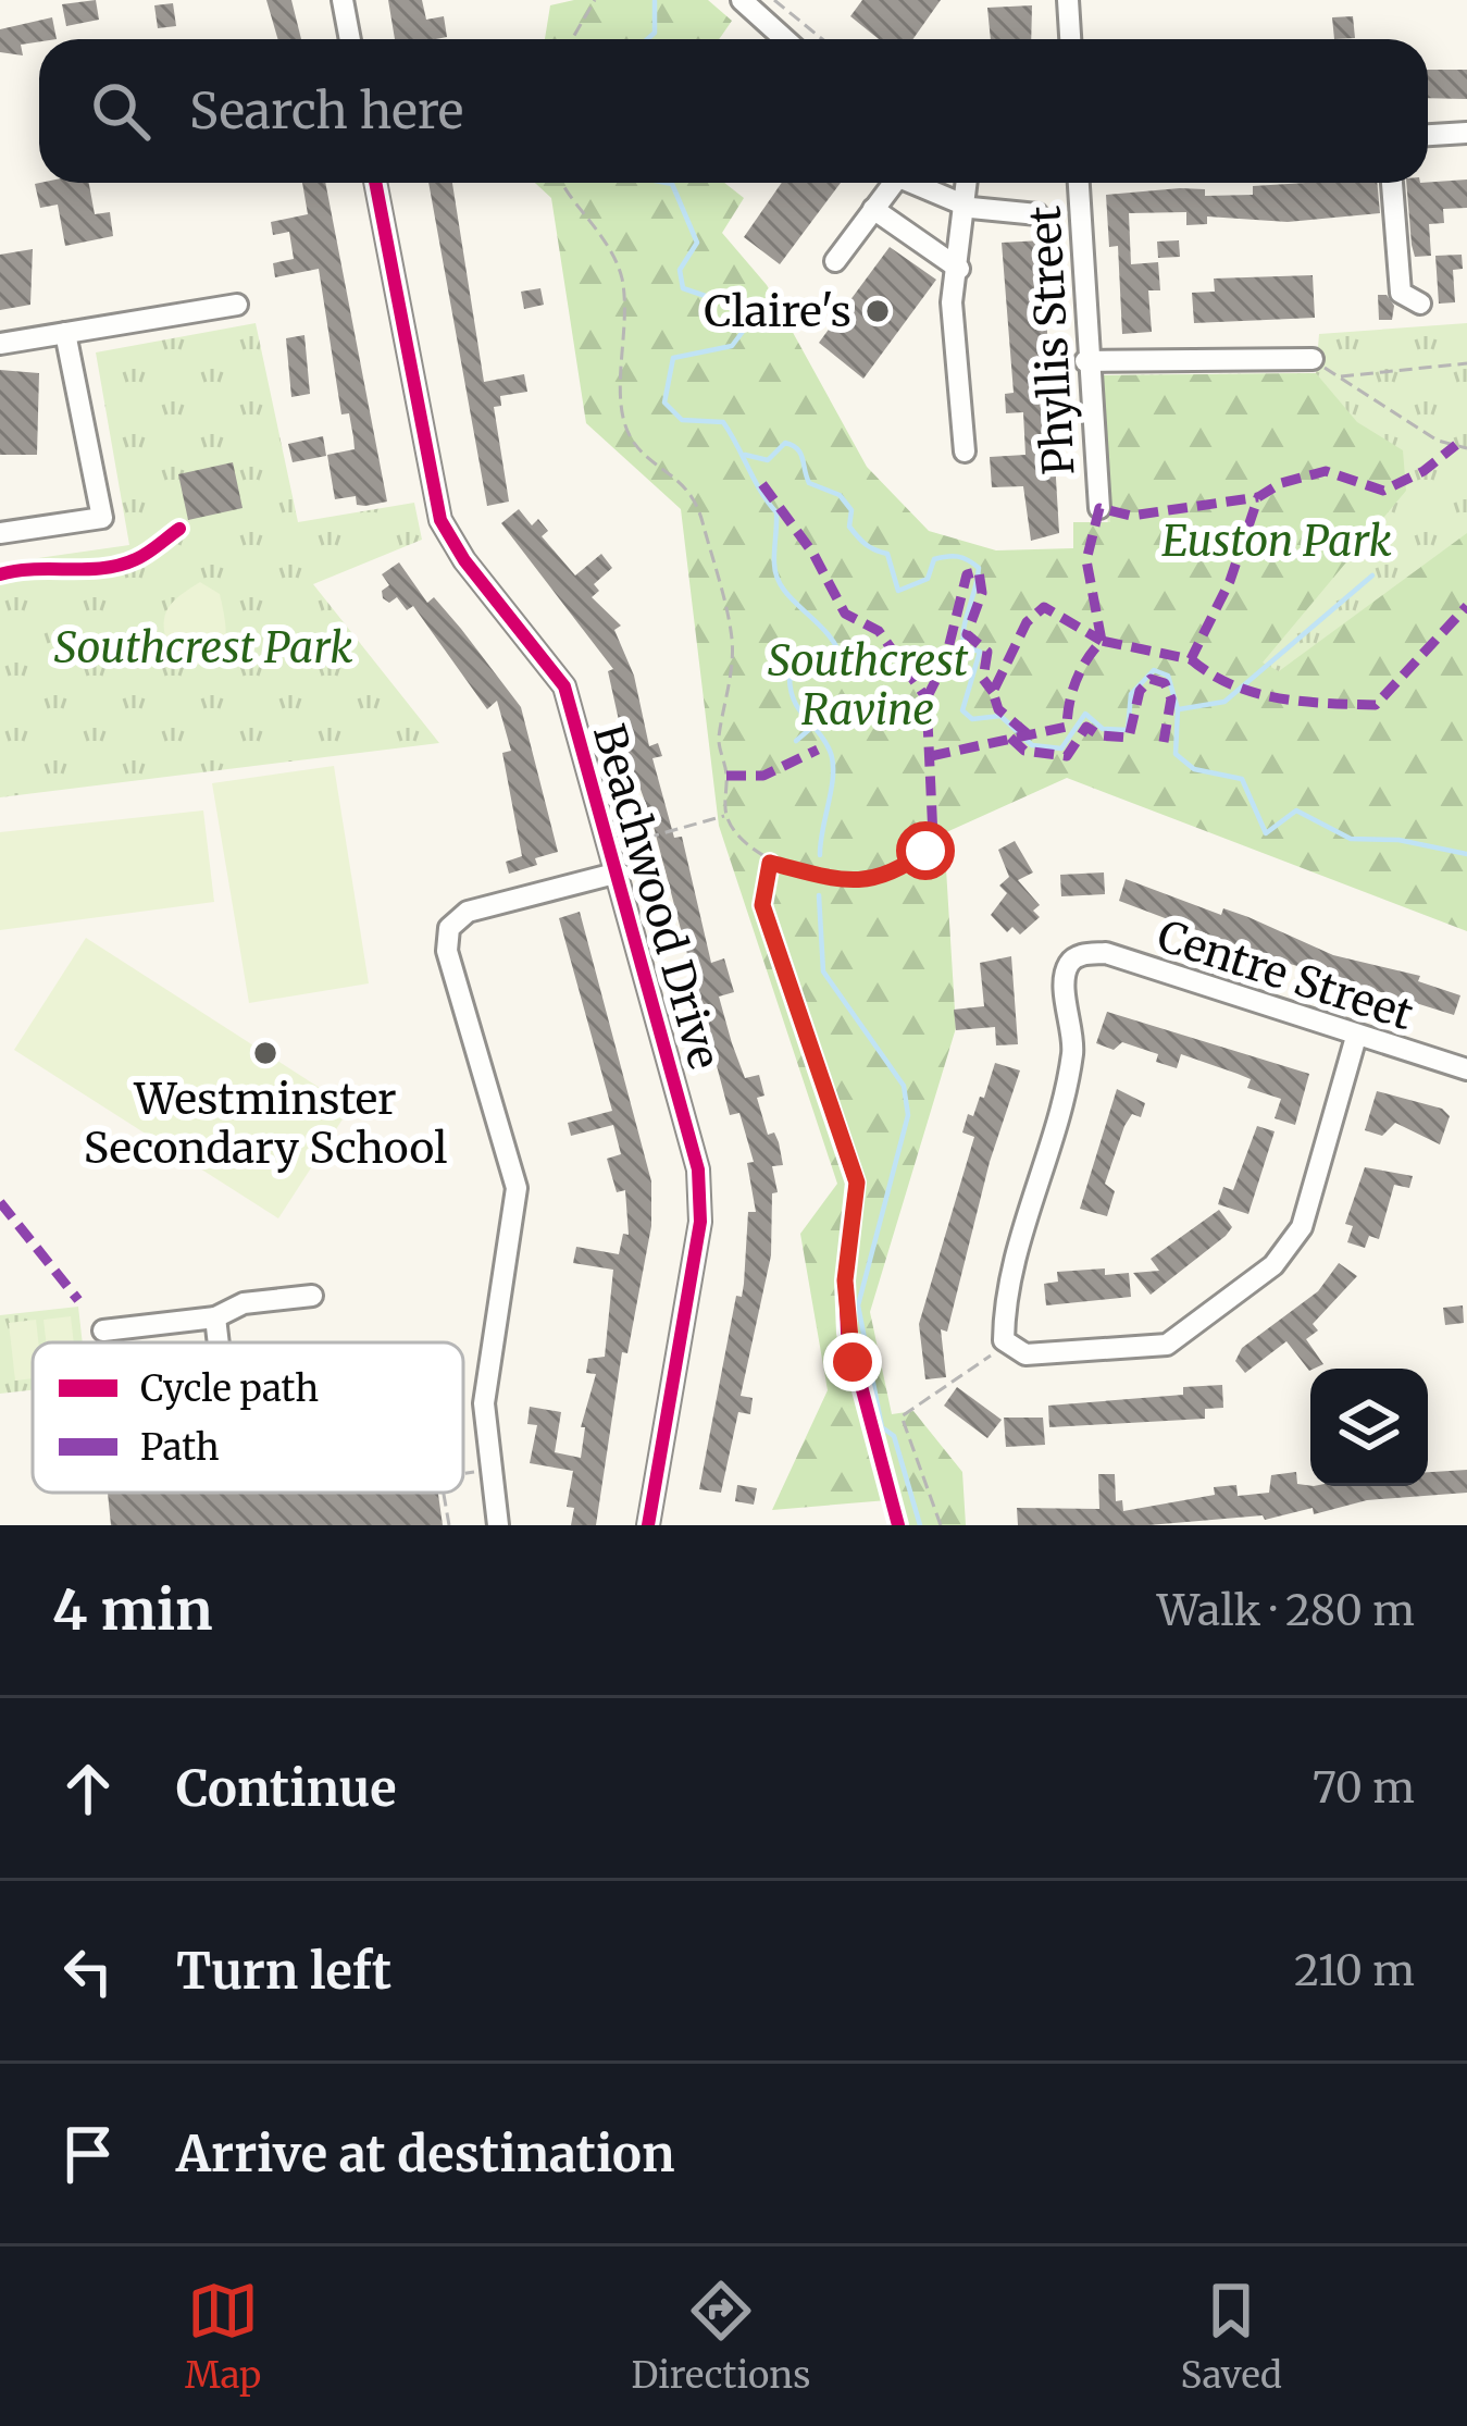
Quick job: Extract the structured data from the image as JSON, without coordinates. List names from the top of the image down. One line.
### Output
{"streets":{"street":["Phyllis Street","Beachwood Drive","Centre Street"]},"parks":["Euston Park","Southcrest Park","Southcrest Ravine"],"places":["Claire's","Westminster Secondary School"],"legend":["Cycle path","Path"],"page":{"search":"Search here","heading":["4 min","Walk · 280 m"],"list":[["Continue","70 m"],["Turn left","210 m"],"Arrive at destination"],"nav":["Map","Directions","Saved"]}}
